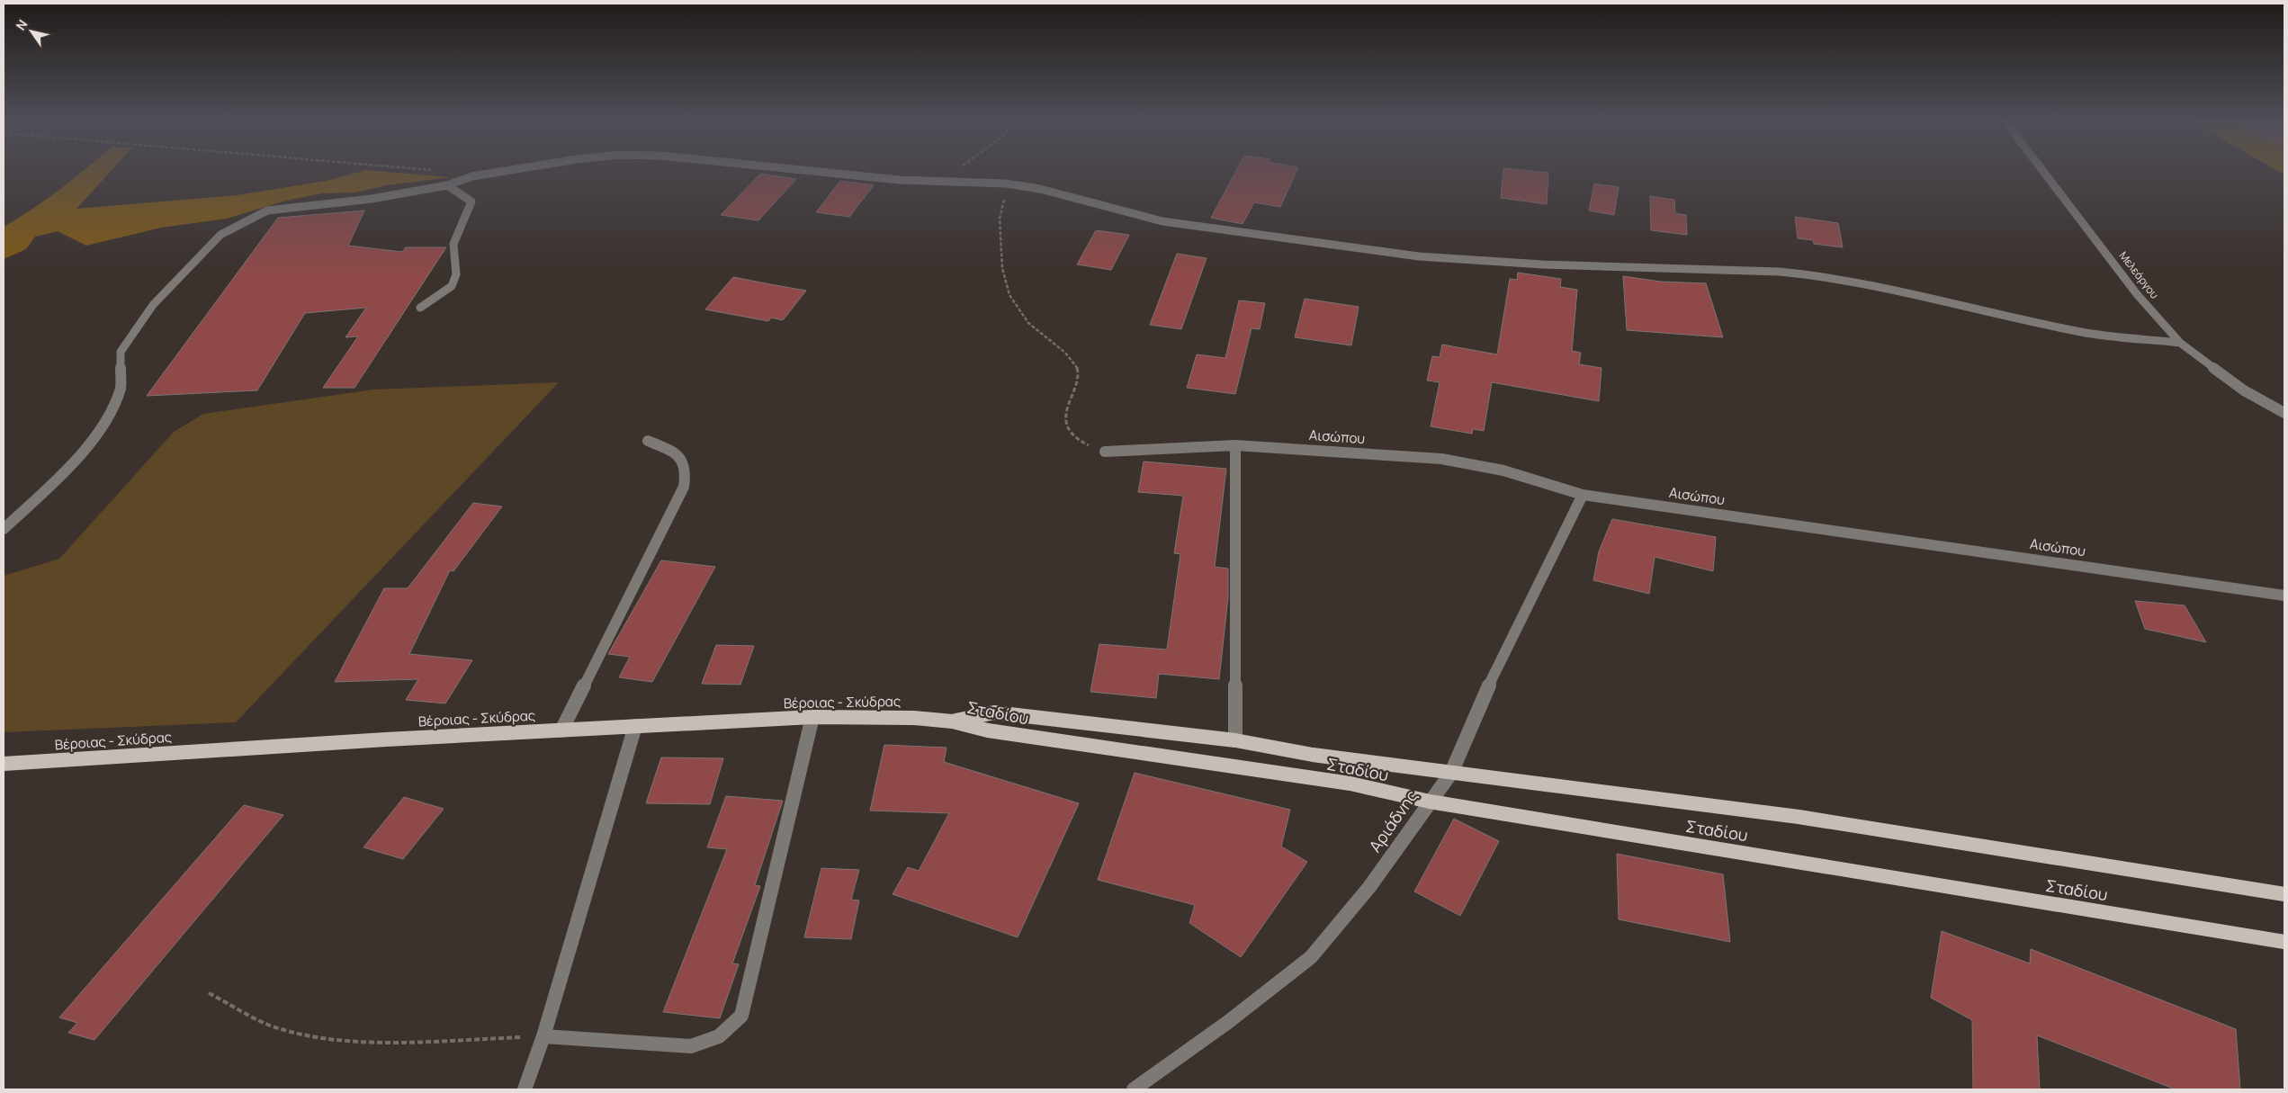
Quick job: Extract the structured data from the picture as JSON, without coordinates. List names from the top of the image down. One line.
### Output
{"streets":{"main road":["Βέροιας - Σκύδρας","Σταδίου"],"street":["Μελεάργου","Αισώπου","Αριάδνης"]},"crossings":[["Αισώπου","Αριάδνης"],["Βέροιας - Σκύδρας","Σταδίου"],["Σταδίου","Αριάδνης"]],"north":"top left"}
